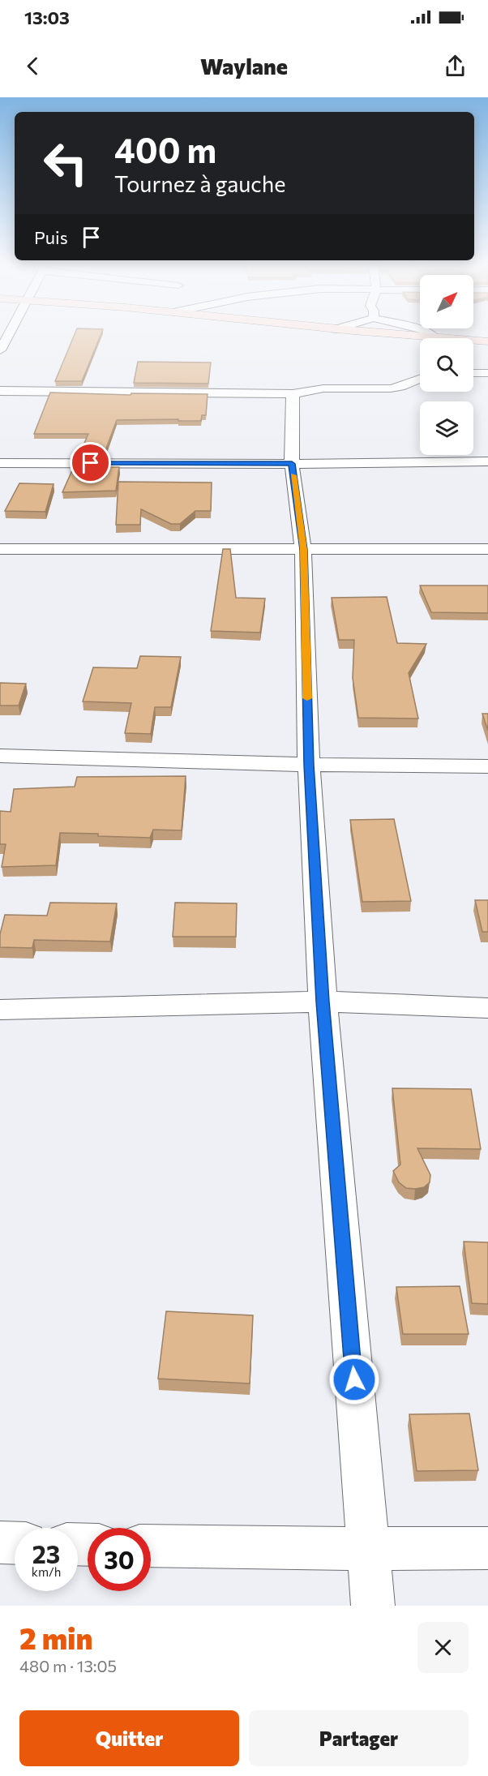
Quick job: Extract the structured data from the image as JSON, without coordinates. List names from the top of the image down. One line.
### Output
{"north":"top right","page":{"status":"13:03","header":"Waylane","turn":["400 m","Tournez à gauche"],"then":"Puis","speed":"23 km/h","limit":"30","heading":["2 min","480 m · 13:05"],"buttons":["Quitter","Partager"]}}
